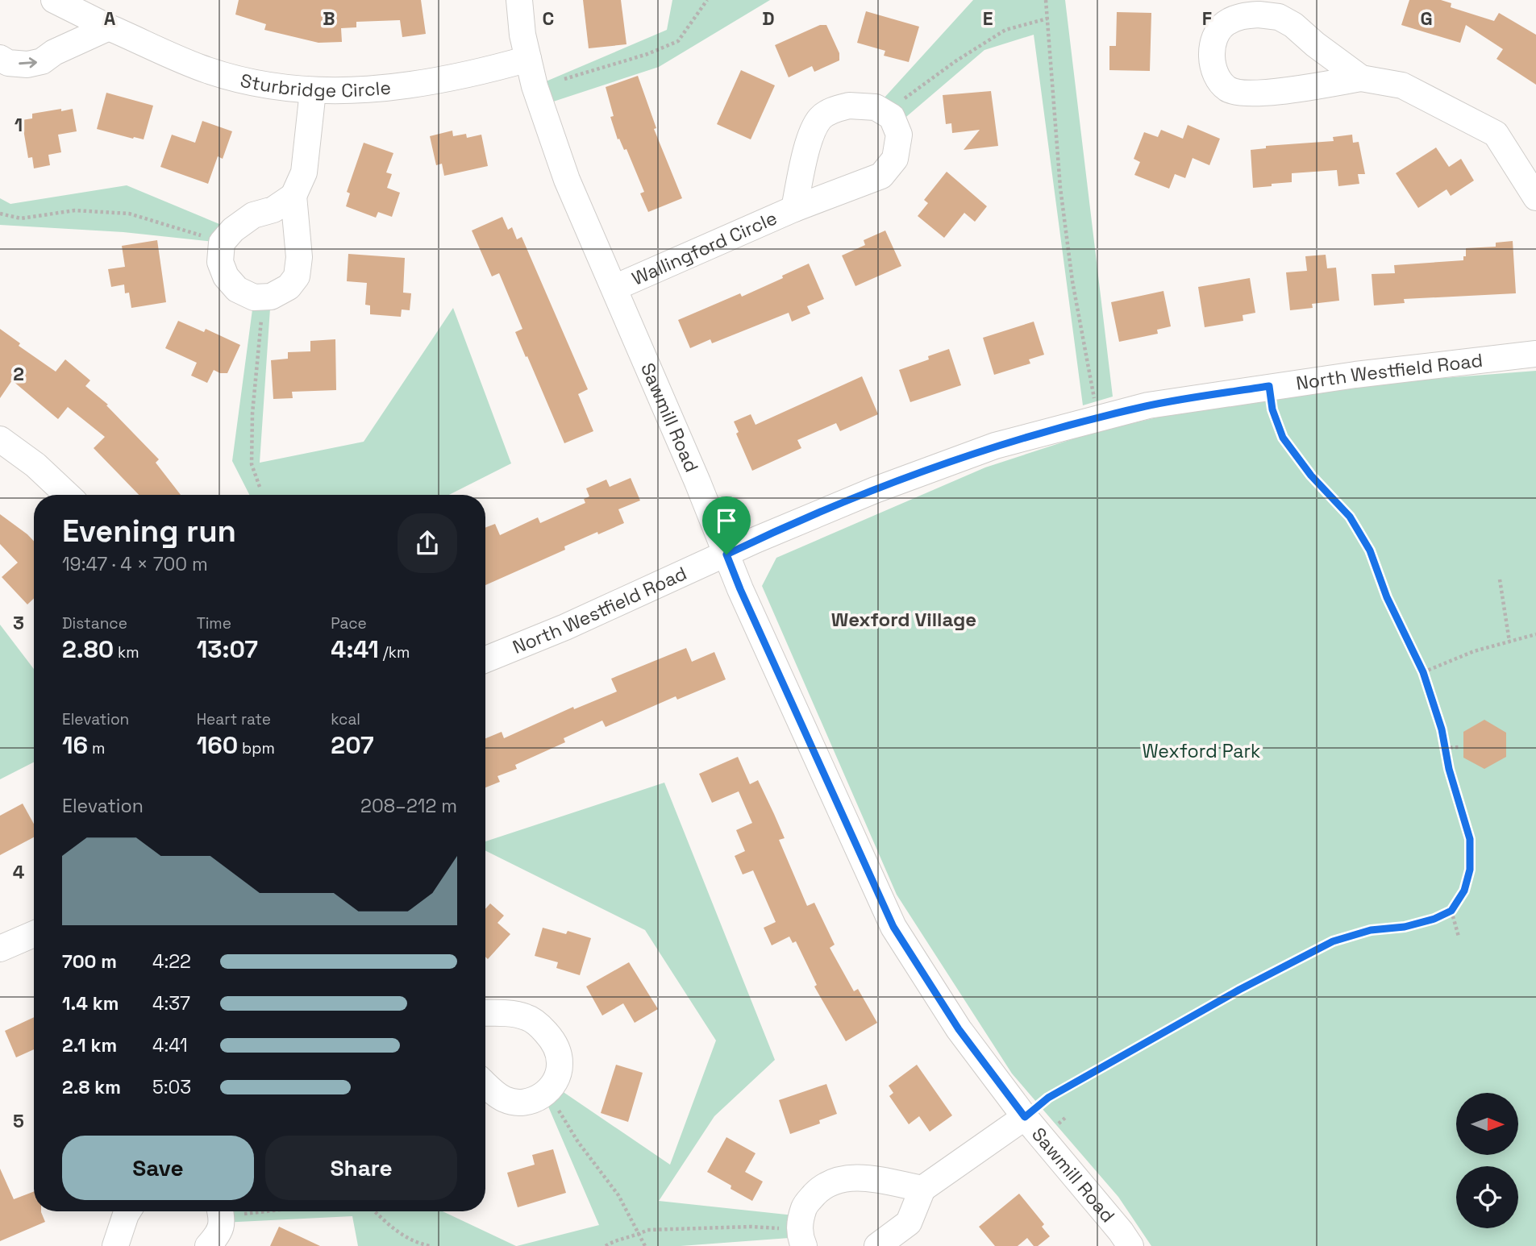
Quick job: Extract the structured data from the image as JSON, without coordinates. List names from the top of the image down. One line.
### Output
{"streets":{"street":["Sturbridge Circle","Wallingford Circle","North Westfield Road","Sawmill Road"]},"crossings":[["Sturbridge Circle","Sawmill Road"],["Wallingford Circle","Sawmill Road"],["North Westfield Road","Sawmill Road"]],"districts":["Wexford Village"],"parks":["Wexford Park"],"north":"right","page":{"heading":["Evening run","19:47 · 4 × 700 m"],"stats":[["Distance","2.80 km"],["Time","13:07"],["Pace","4:41 /km"],["Elevation","16 m"],["Heart rate","160 bpm"],["kcal","207"]],"chart":["Elevation","208–212 m"],"list":[{"name":"700 m","note":"4:22"},{"name":"1.4 km","note":"4:37"},{"name":"2.1 km","note":"4:41"},{"name":"2.8 km","note":"5:03"}],"buttons":["Save","Share"]},"grid":{"columns":["A","B","C","D","E","F","G"],"rows":["1","2","3","4","5"]}}
